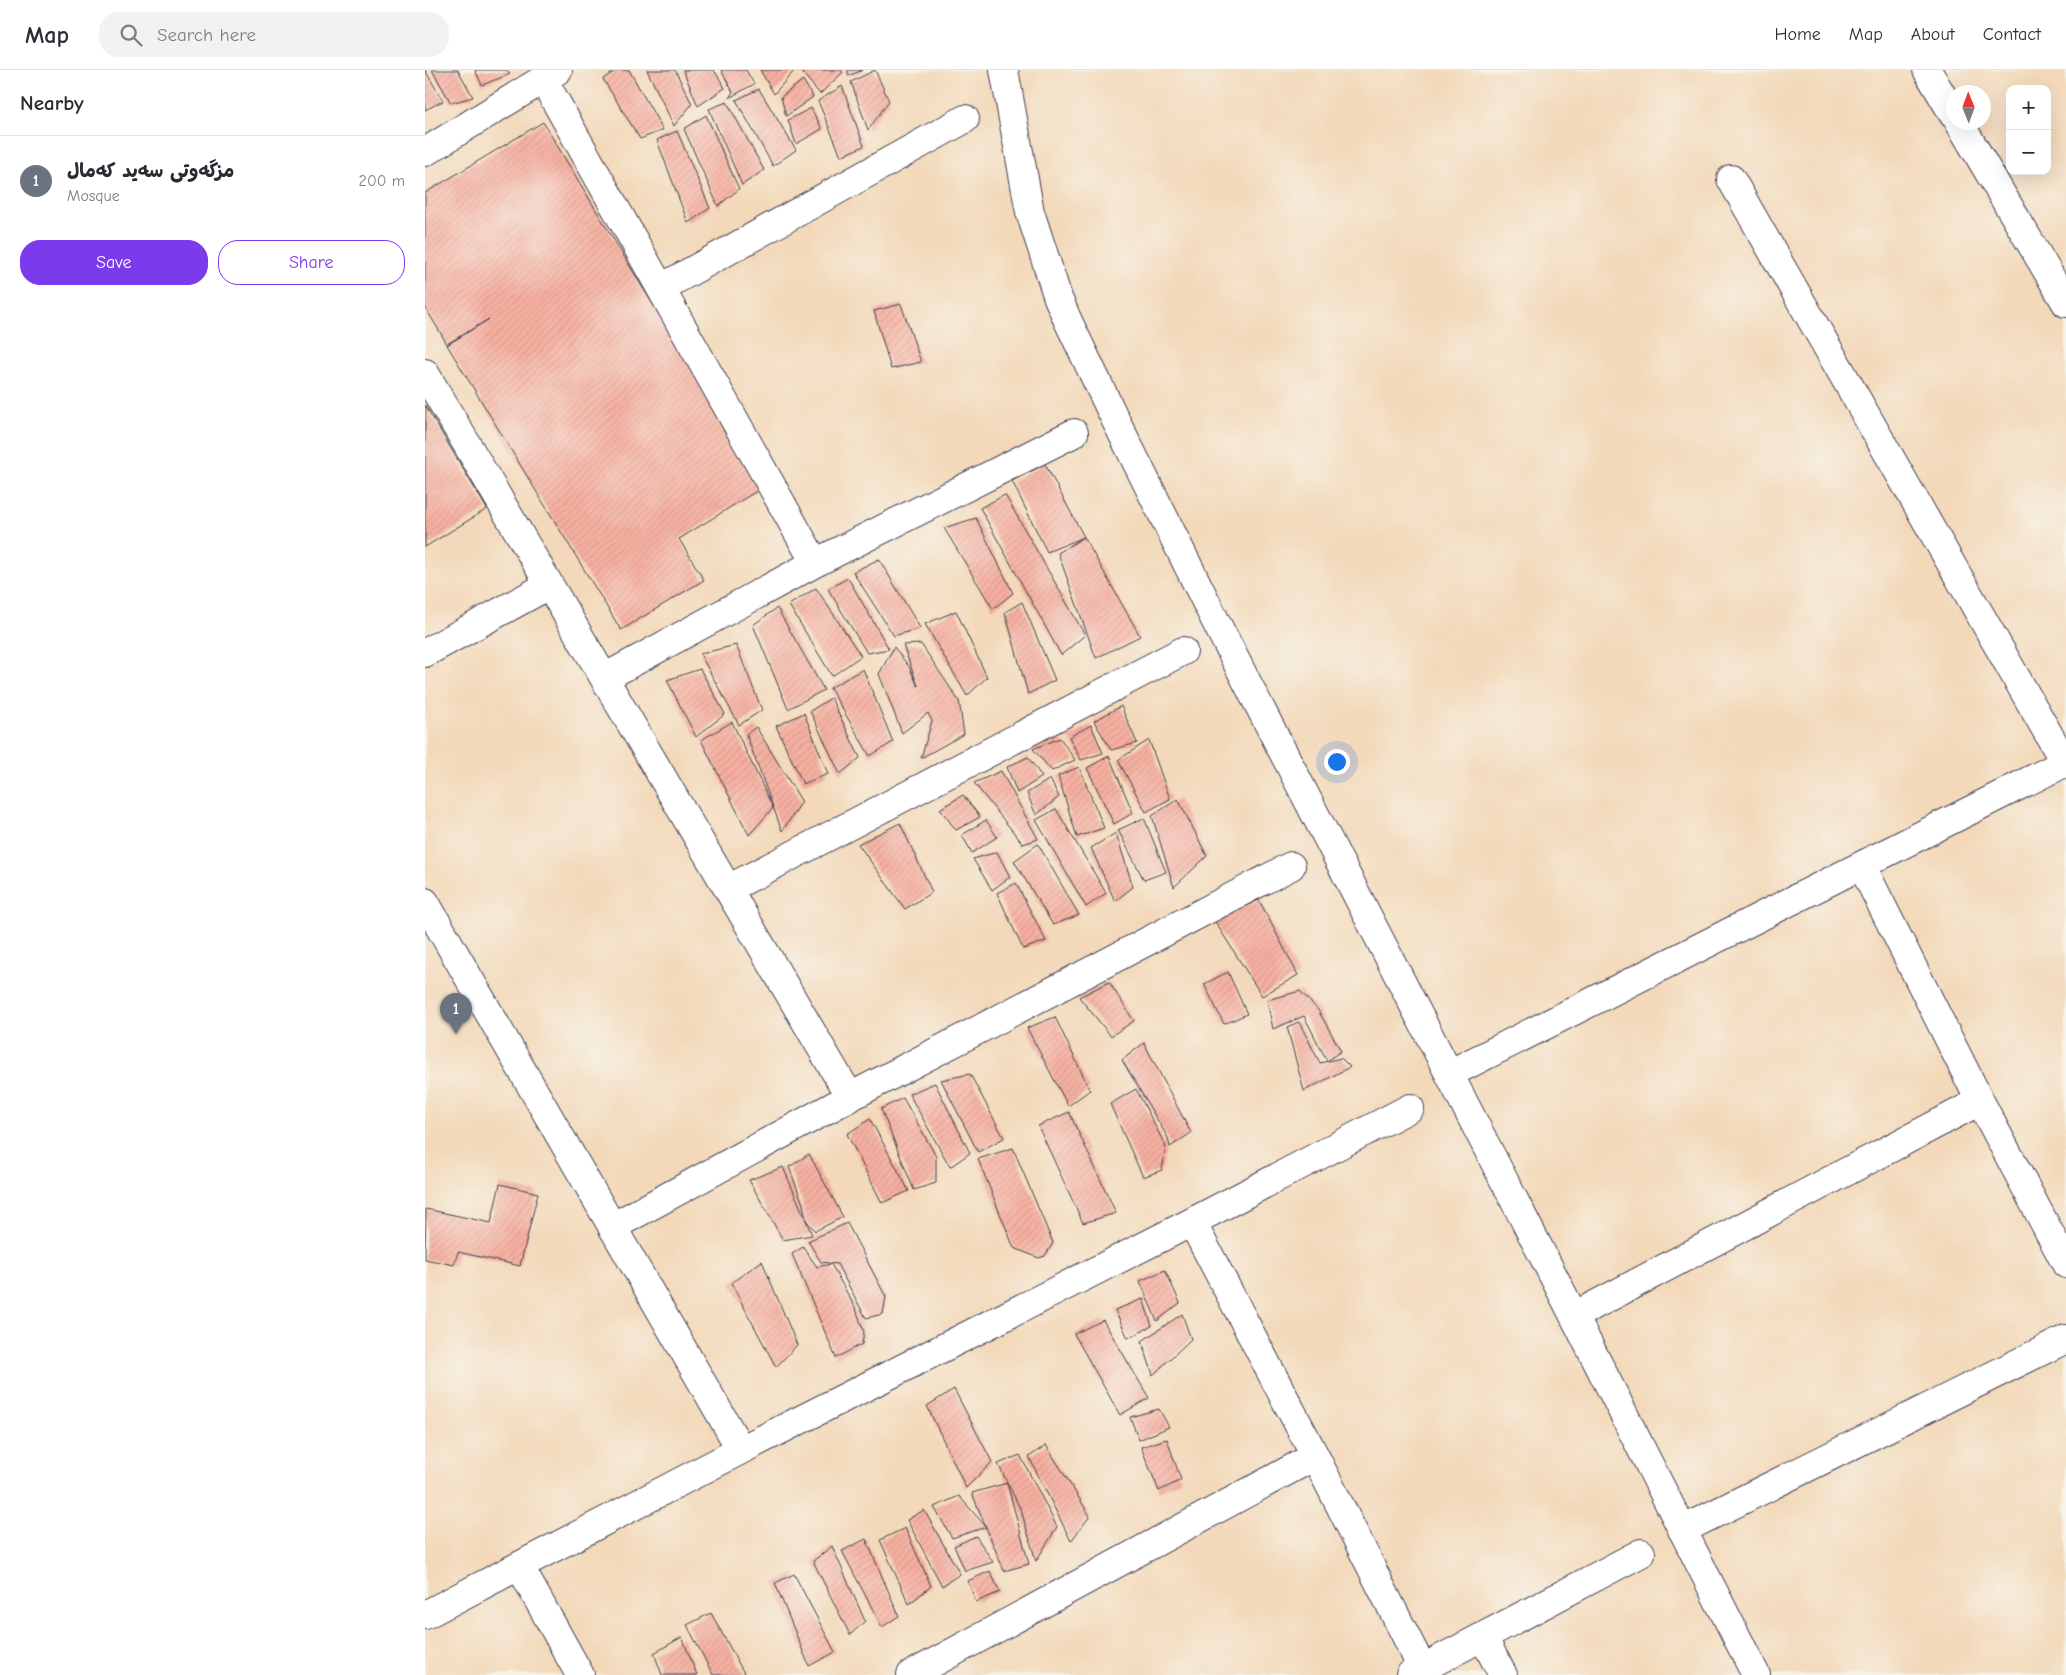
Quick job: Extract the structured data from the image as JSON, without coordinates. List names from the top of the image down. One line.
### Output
{"north":"top","page":{"header":"Map","search":"Search here","nav":["Home","Map","About","Contact"],"heading":"Nearby","map_buttons":["+","−"],"list":[{"mark":"1","name":"مزگەوتی سەید کەمال","note":"Mosque","value":"200 m"}],"buttons":["Save","Share"],"pins":"1"}}
